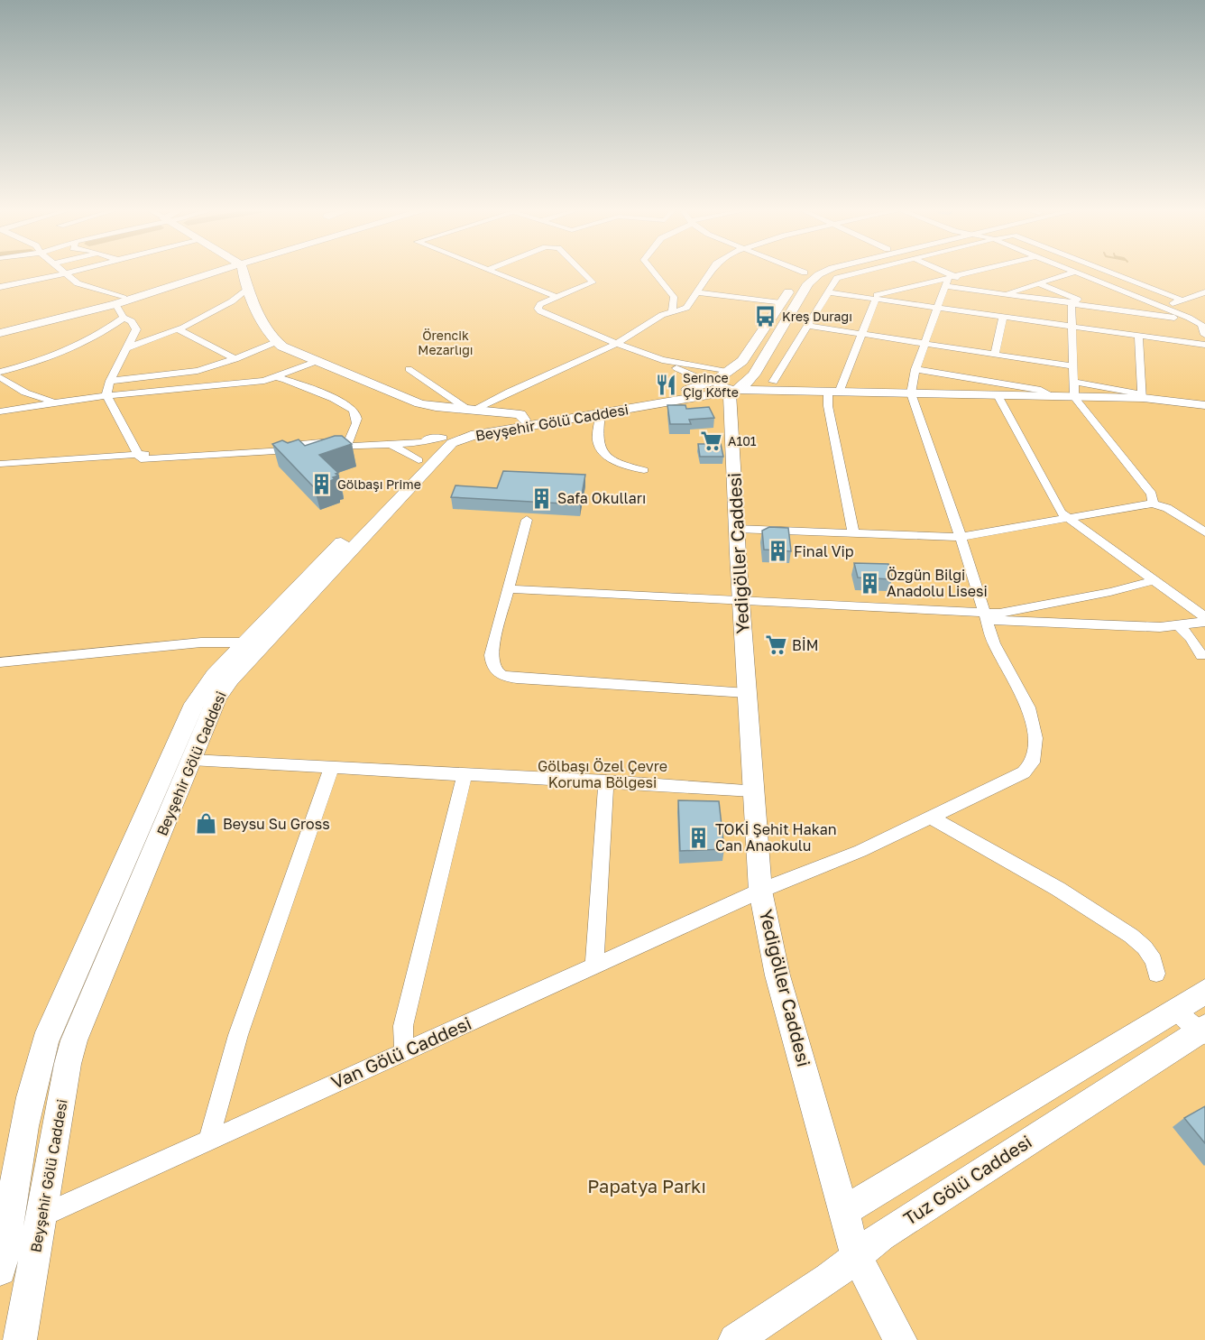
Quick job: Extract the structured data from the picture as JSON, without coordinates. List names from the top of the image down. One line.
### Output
{"streets":{"street":["Beyşehir Gölü Caddesi","Yedigöller Caddesi","Van Gölü Caddesi","Tuz Gölü Caddesi"]},"crossings":[["Beyşehir Gölü Caddesi","Yedigöller Caddesi"],["Beyşehir Gölü Caddesi","Van Gölü Caddesi"],["Yedigöller Caddesi","Van Gölü Caddesi"],["Yedigöller Caddesi","Tuz Gölü Caddesi"]],"parks":["Örencik Mezarlığı","Gölbaşı Özel Çevre Koruma Bölgesi","Papatya Parkı"],"places":{"bus stop":["Kreş Durağı"],"restaurant":["Serince Çiğ Köfte"],"supermarket":["A101","BİM"],"building":["Gölbaşı Prime","Safa Okulları","Final Vip","Özgün Bilgi Anadolu Lisesi","TOKİ Şehit Hakan Can Anaokulu"],"shop":["Beysu Su Gross"]}}
